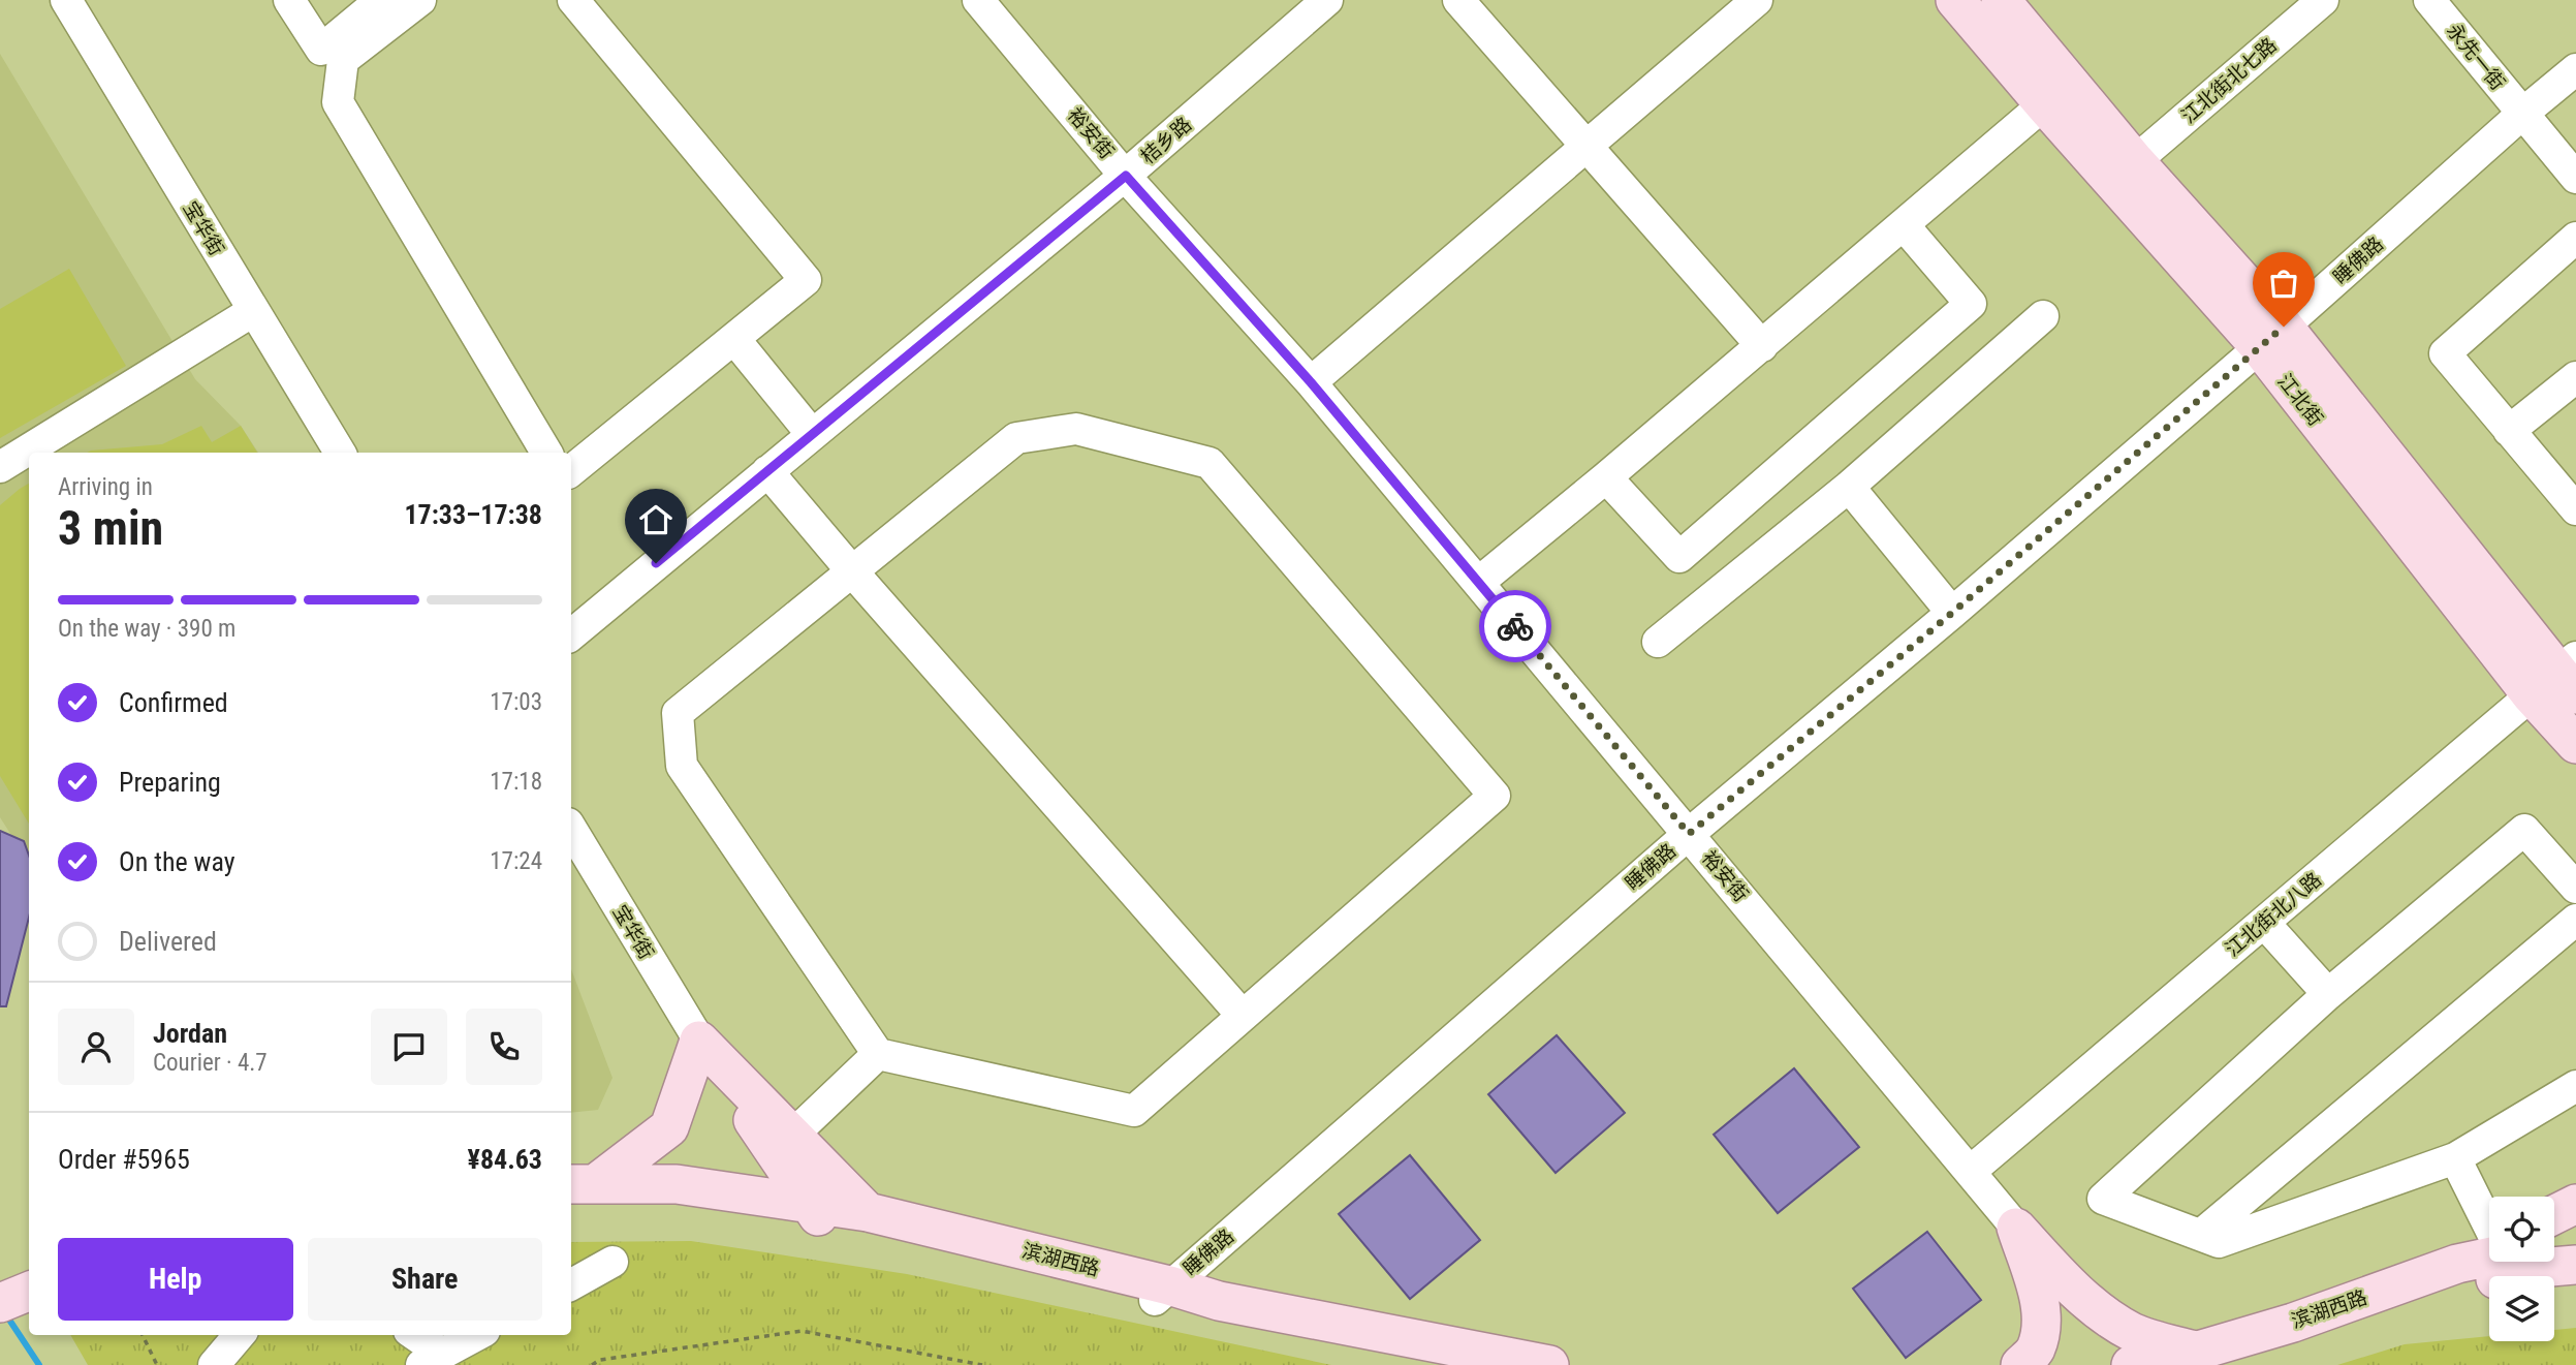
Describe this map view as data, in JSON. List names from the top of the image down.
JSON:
{
  "streets": {
    "main road": ["江北街", "滨湖西路"],
    "street": [
      "永先一街",
      "江北街北七路",
      "裕安街",
      "桔乡路",
      "宝华街",
      "睡佛路",
      "江北街北八路"
    ]
  },
  "crossings": [
    ["永先一街", "睡佛路"],
    ["江北街北七路", "江北街"],
    ["裕安街", "桔乡路"],
    ["裕安街", "睡佛路"],
    ["裕安街", "江北街北八路"],
    ["睡佛路", "江北街"],
    ["睡佛路", "滨湖西路"],
    ["江北街", "江北街北八路"]
  ],
  "page": {
    "heading": ["3 min", "Arriving in", "17:33–17:38"],
    "panel": [
      "Jordan",
      "Courier · 4.7",
      "Order #5965",
      "¥84.63"
    ],
    "bar": "On the way · 390 m",
    "list": [
      ["Confirmed", "17:03"],
      ["Preparing", "17:18"],
      ["On the way", "17:24"],
      "Delivered"
    ],
    "buttons": ["Help", "Share"]
  }
}
